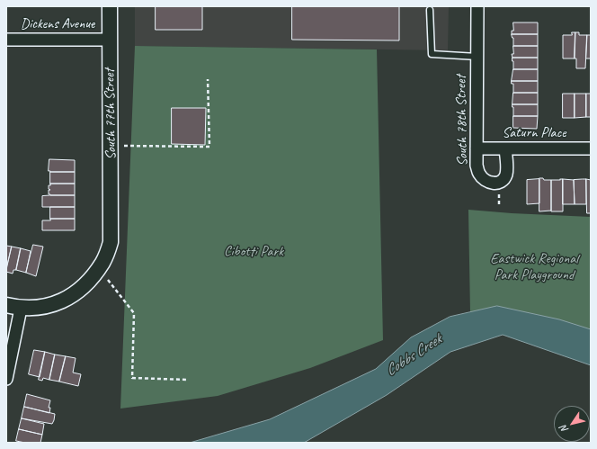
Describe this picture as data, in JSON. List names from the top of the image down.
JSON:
{
  "streets": {
    "street": [
      "Dickens Avenue",
      "South 77th Street",
      "South 78th Street",
      "Saturn Place"
    ]
  },
  "crossings": [
    ["Dickens Avenue", "South 77th Street"],
    ["South 78th Street", "Saturn Place"]
  ],
  "water": ["Cobbs Creek"],
  "parks": ["Cibotti Park", "Eastwick Regional Park Playground"],
  "north": "bottom left"
}
